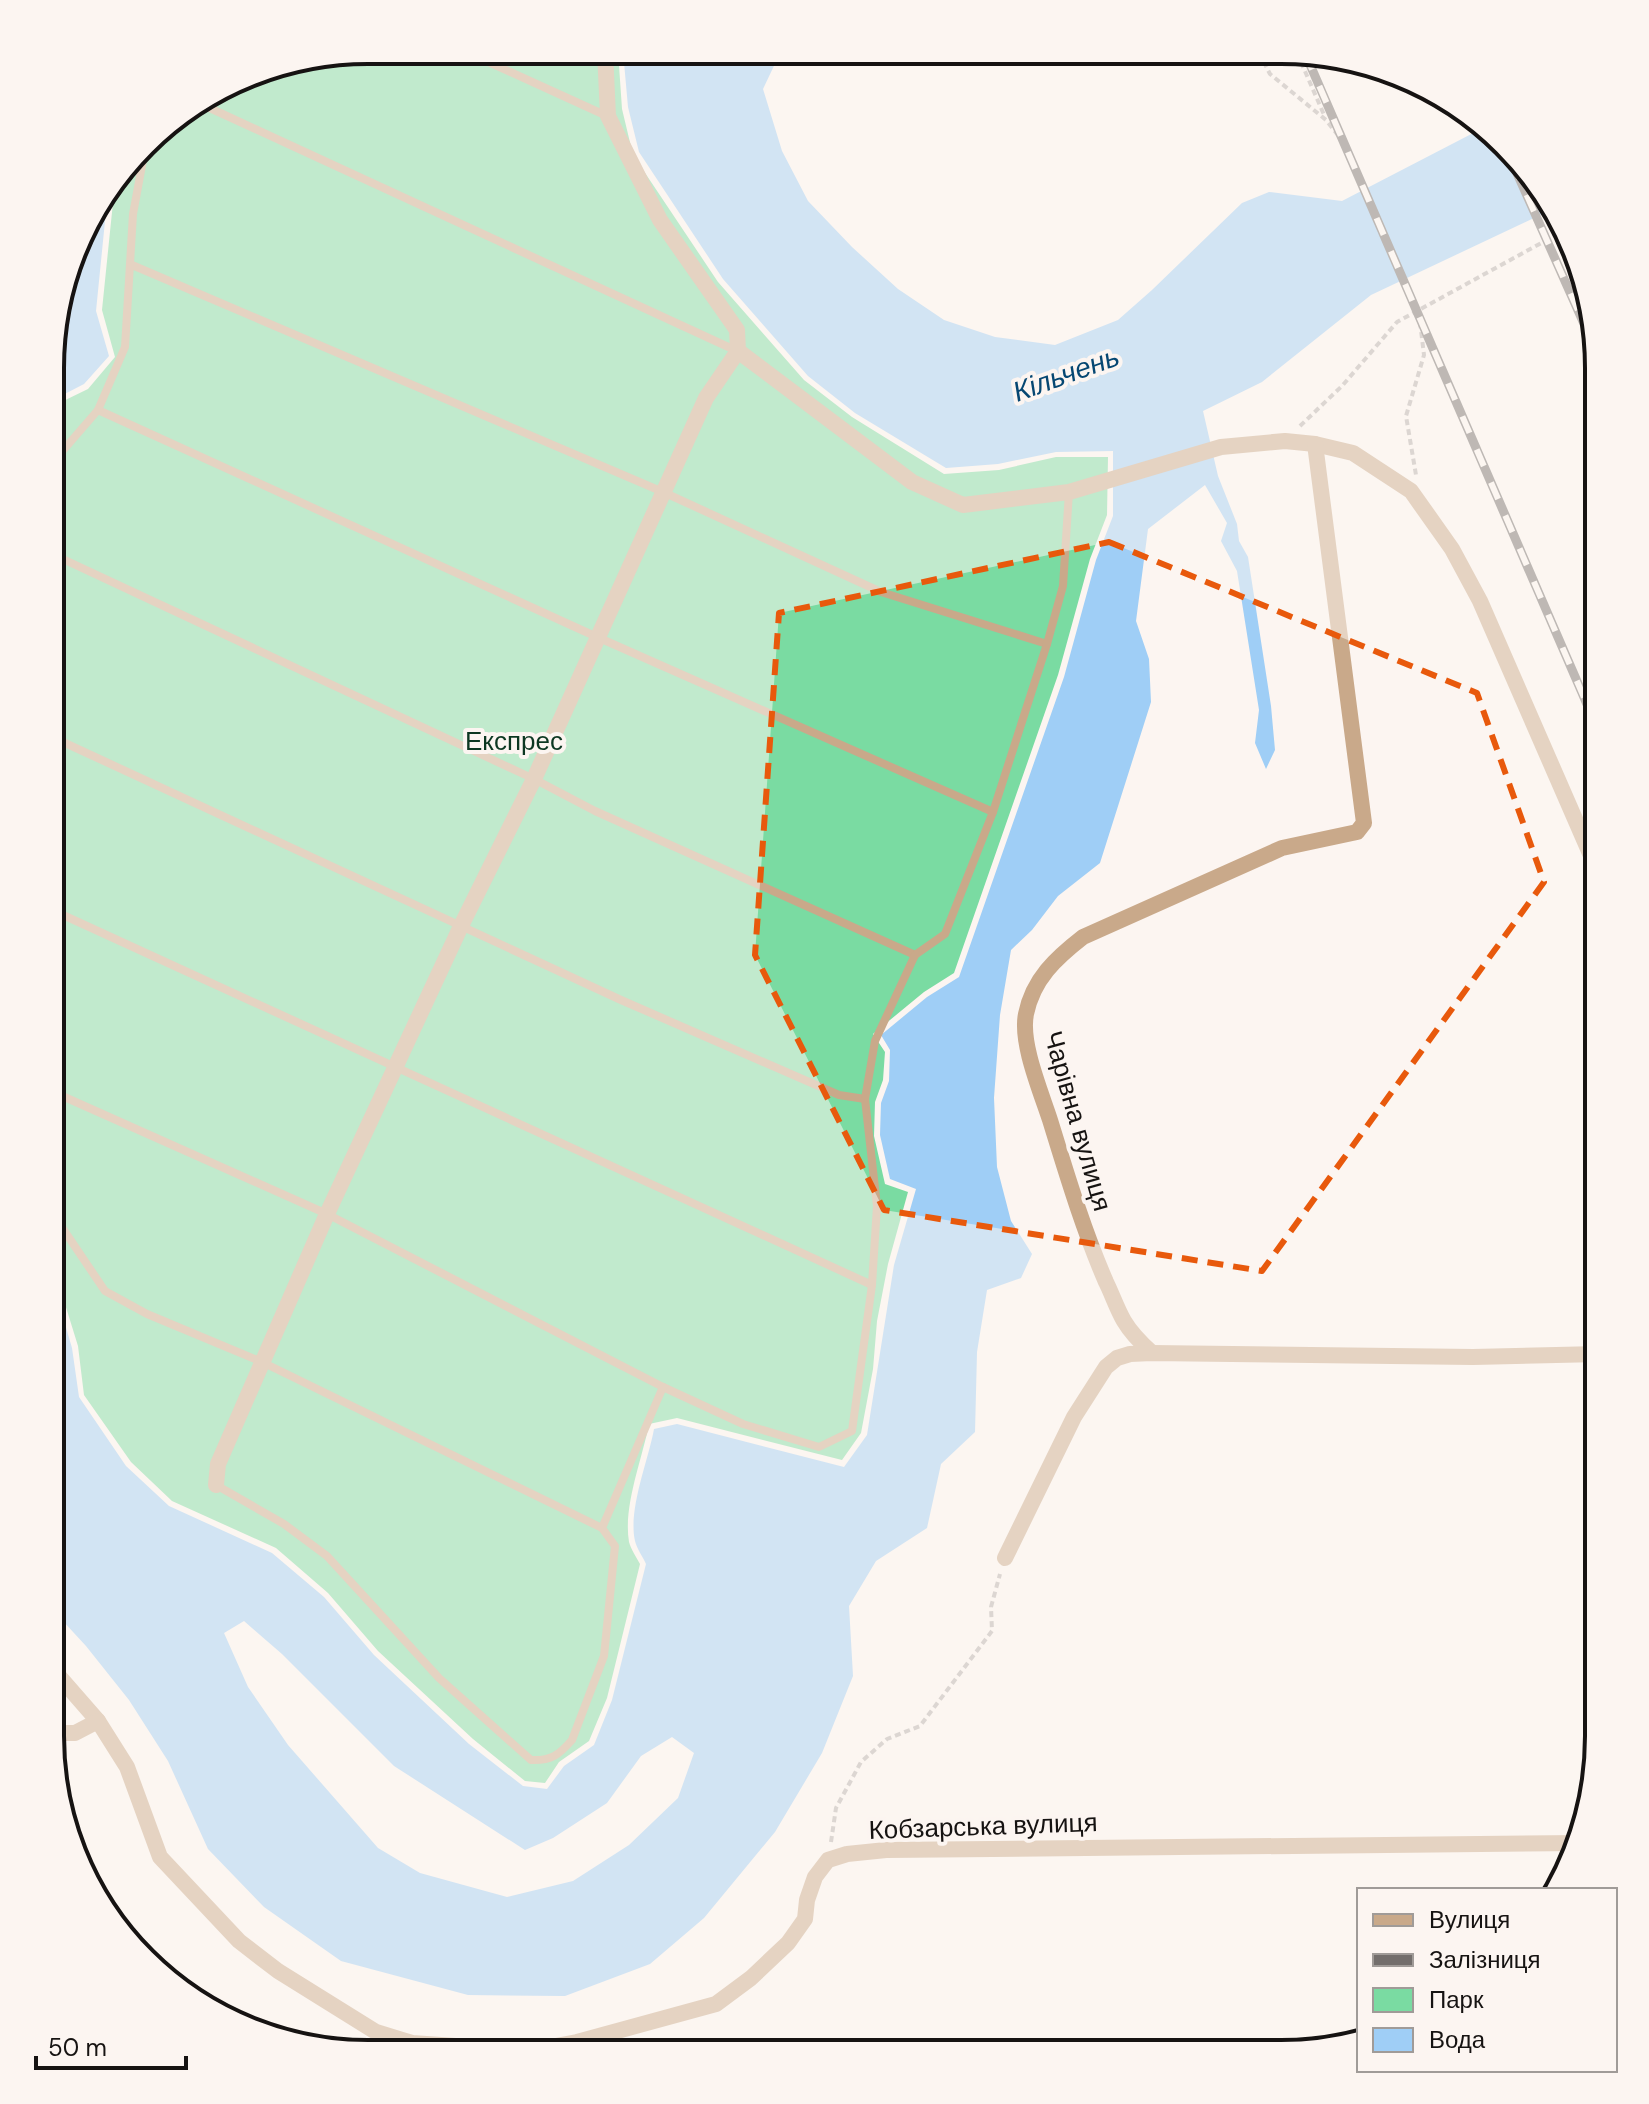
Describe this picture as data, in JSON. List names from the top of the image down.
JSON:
{
  "streets": {
    "street": ["Чарівна вулиця", "Кобзарська вулиця"]
  },
  "water": ["Кільчень"],
  "parks": ["Експрес"],
  "legend": [
    "Вулиця",
    "Залізниця",
    "Парк",
    "Вода"
  ],
  "scale_bar": "50 m"
}
